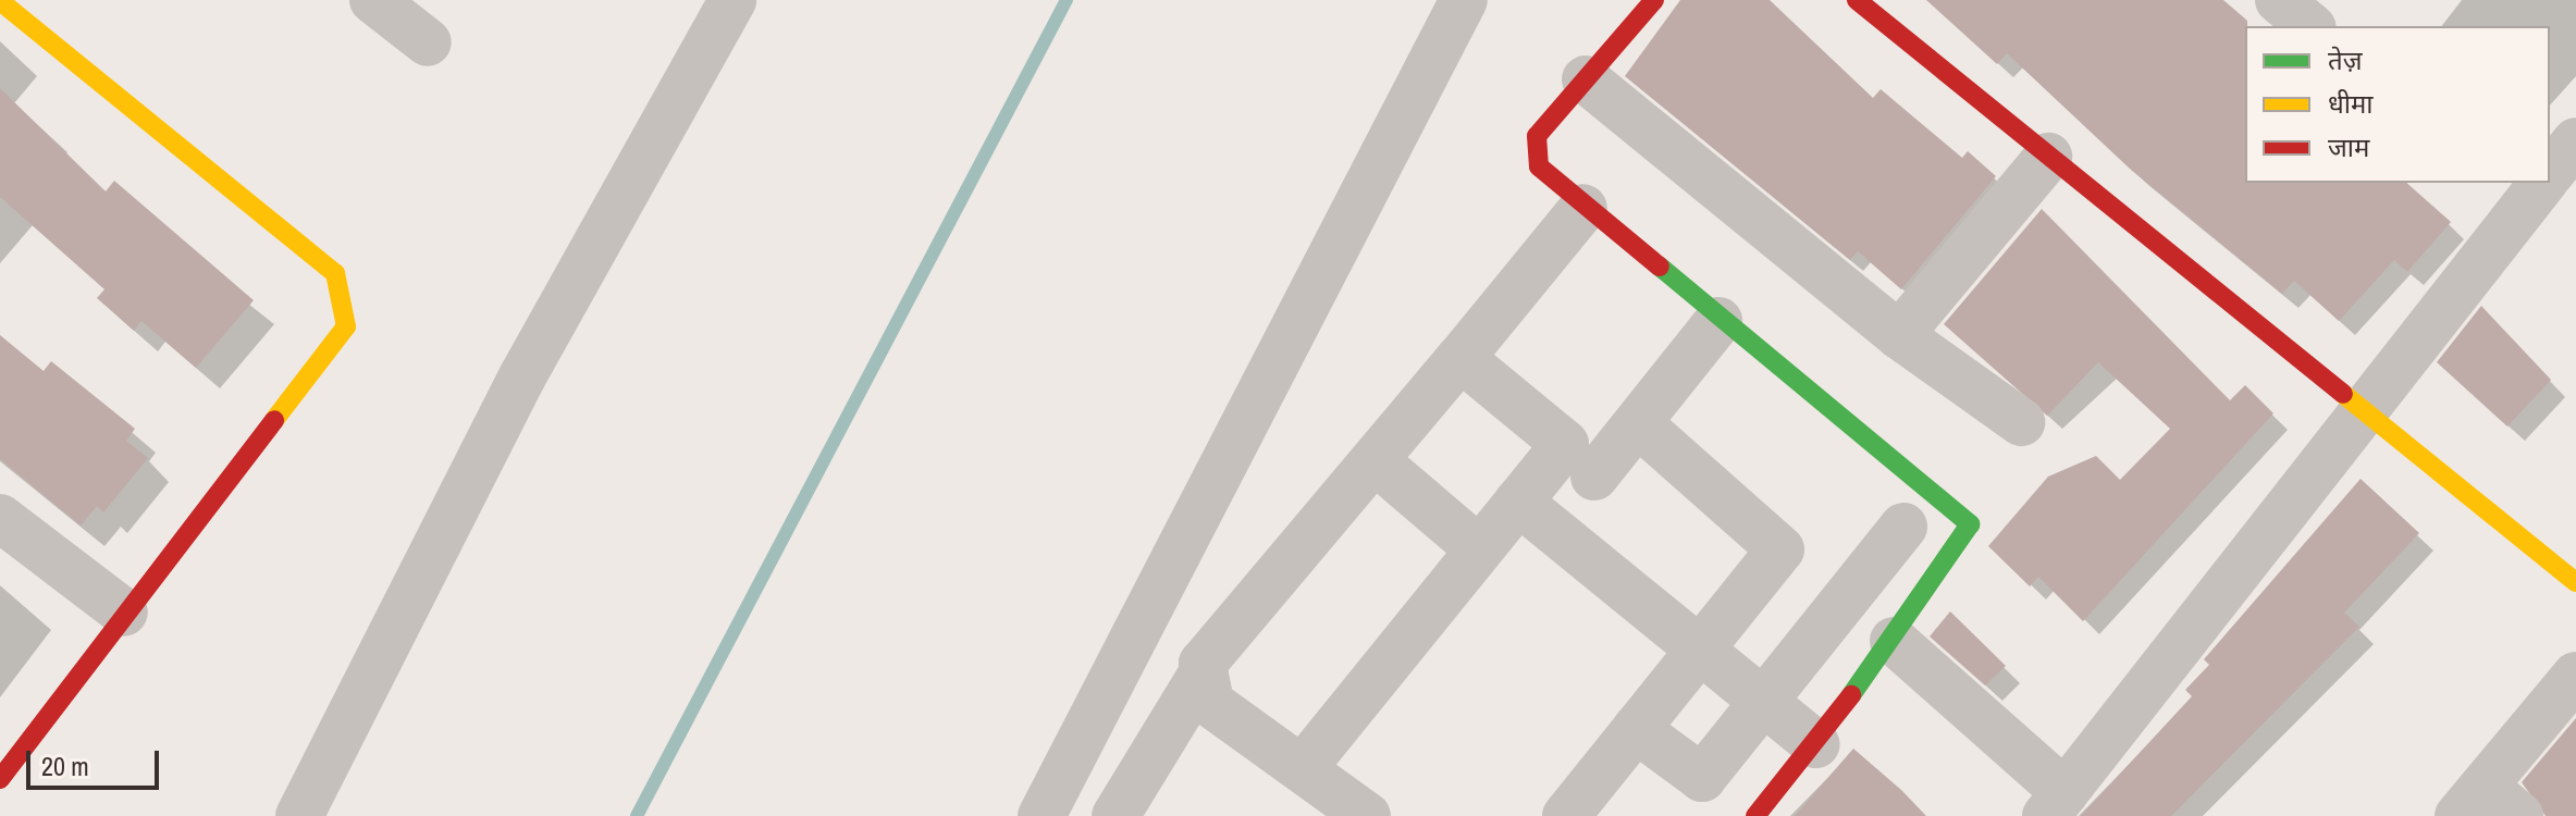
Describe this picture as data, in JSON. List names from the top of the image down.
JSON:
{
  "legend": ["तेज़", "धीमा", "जाम"],
  "scale_bar": "20 m"
}
